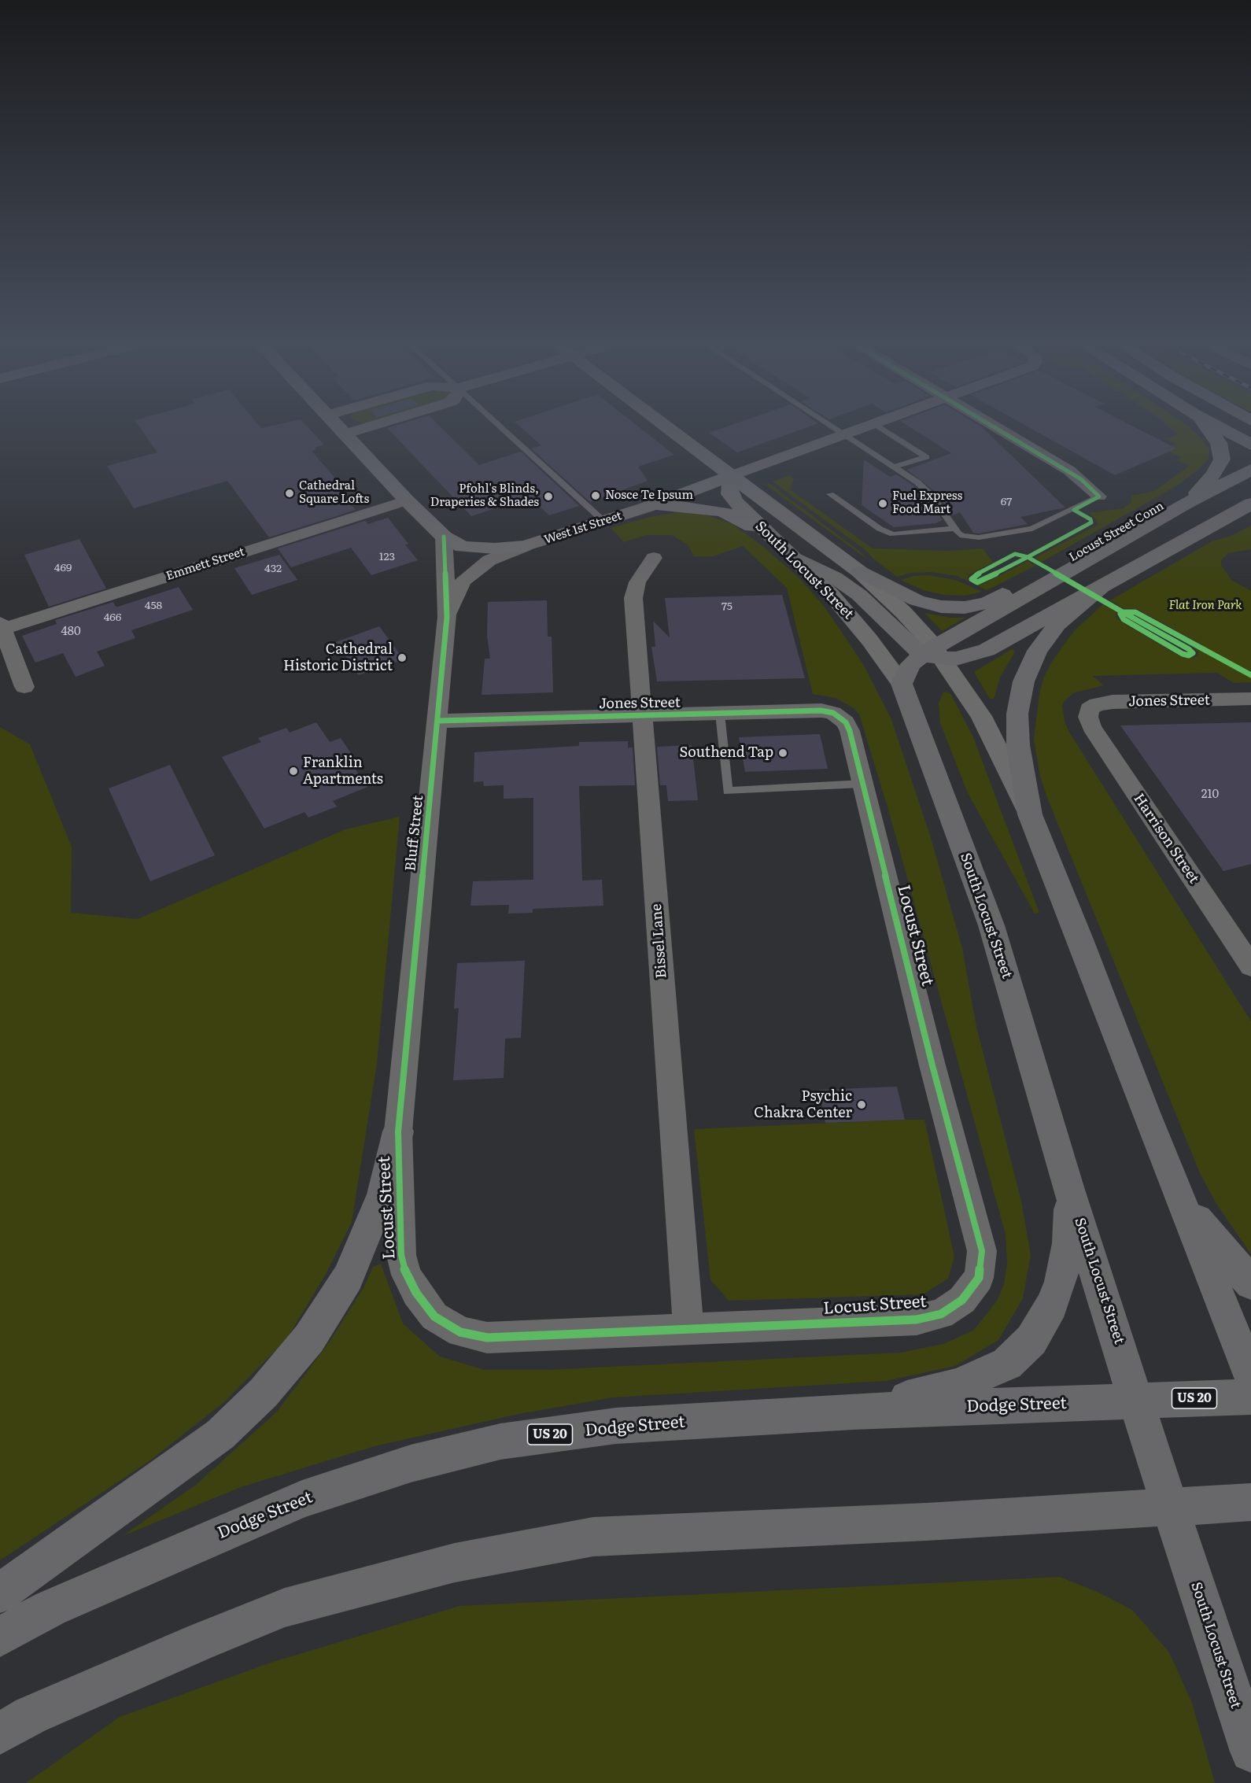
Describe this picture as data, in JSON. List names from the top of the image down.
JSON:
{
  "streets": {
    "highway": [
      "Locust Street Conn",
      "South Locust Street",
      "US 20",
      "Dodge Street"
    ],
    "main road": ["West 1st Street"],
    "street": [
      "Emmett Street",
      "Jones Street",
      "Bluff Street",
      "Harrison Street",
      "Locust Street",
      "Bissel Lane"
    ]
  },
  "crossings": [
    ["West 1st Street", "South Locust Street"],
    ["West 1st Street", "Bluff Street"],
    ["Locust Street Conn", "South Locust Street"],
    ["South Locust Street", "Dodge Street"],
    ["Jones Street", "Bluff Street"],
    ["Jones Street", "Harrison Street"],
    ["Jones Street", "Locust Street"],
    ["Jones Street", "Bissel Lane"],
    ["Bluff Street", "Locust Street"],
    ["Locust Street", "Bissel Lane"]
  ],
  "parks": ["Flat Iron Park"],
  "places": [
    "Cathedral Square Lofts",
    "Nosce Te Ipsum",
    "Pfohl's Blinds, Draperies & Shades",
    "Fuel Express Food Mart",
    "Cathedral Historic District",
    "Southend Tap",
    "Franklin Apartments",
    "Psychic Chakra Center"
  ],
  "house_numbers": [
    "67",
    "123",
    "469",
    "432",
    "458",
    "75",
    "466",
    "480",
    "210"
  ]
}
